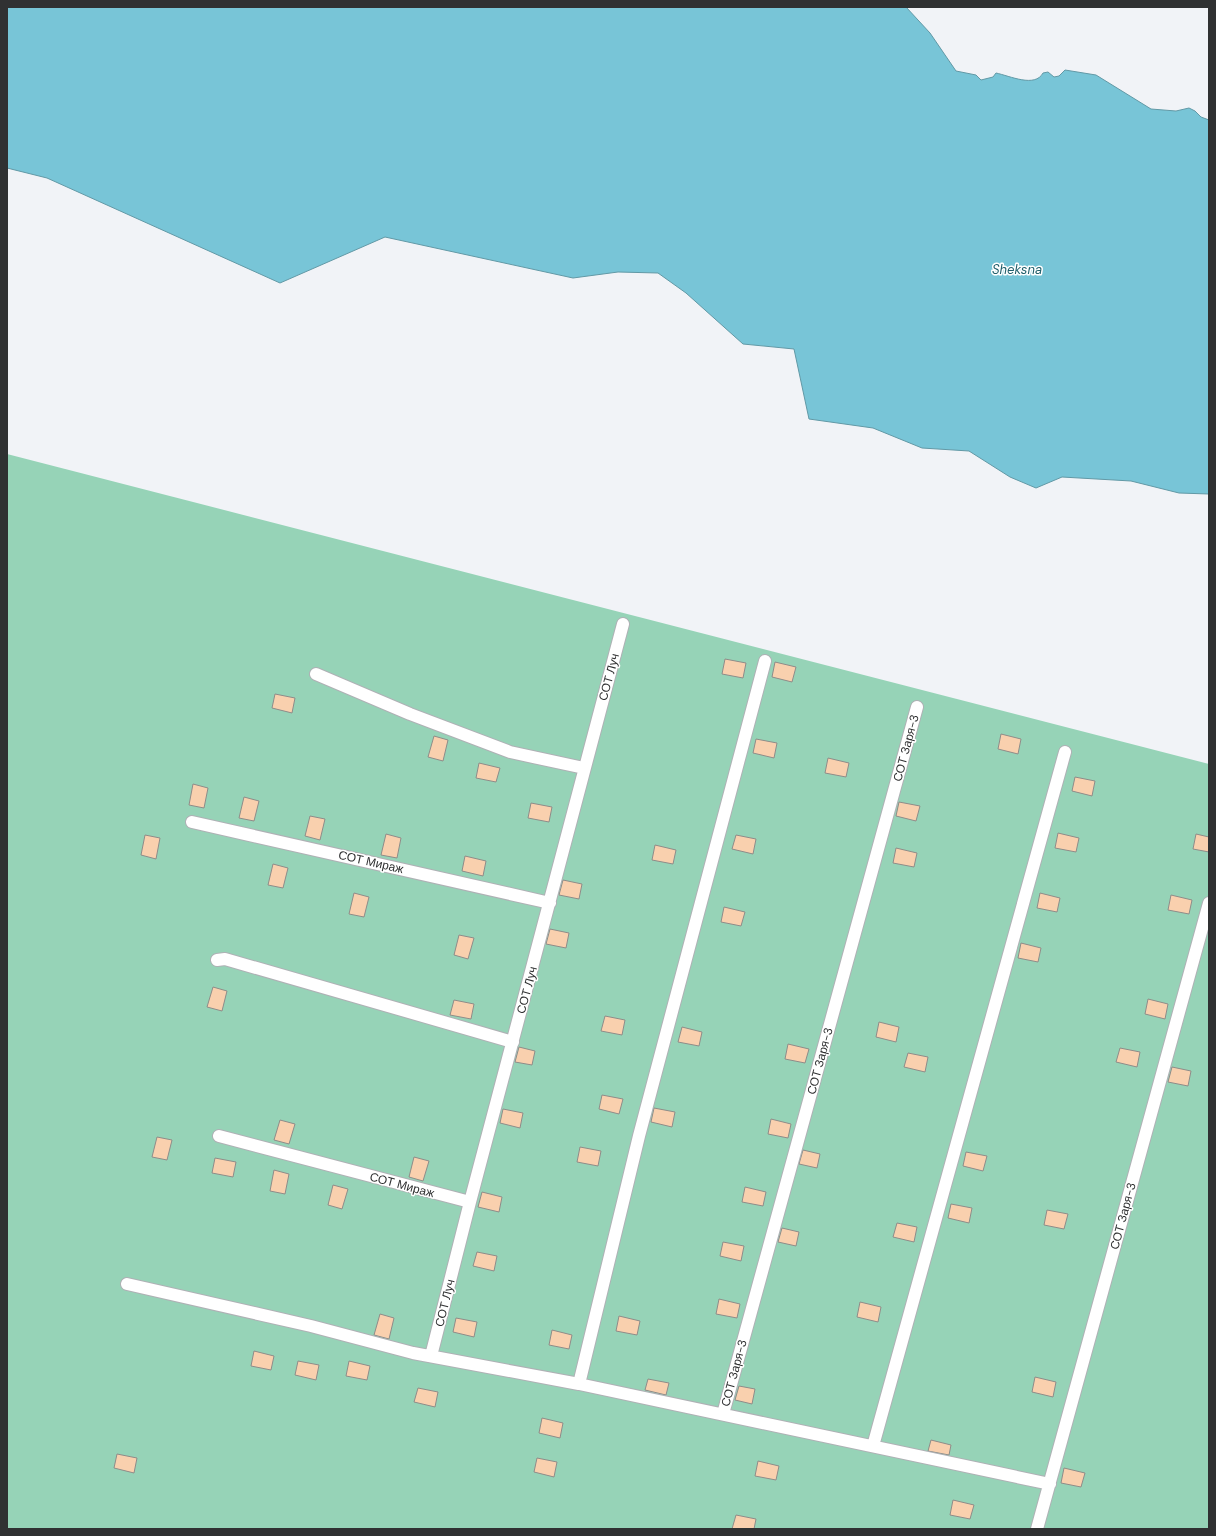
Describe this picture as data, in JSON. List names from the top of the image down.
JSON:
{
  "streets": {
    "street": ["СОТ Луч", "СОТ Заря-3", "СОТ Мираж"]
  },
  "crossings": [
    ["СОТ Луч", "СОТ Мираж"]
  ],
  "water": ["Sheksna"]
}
